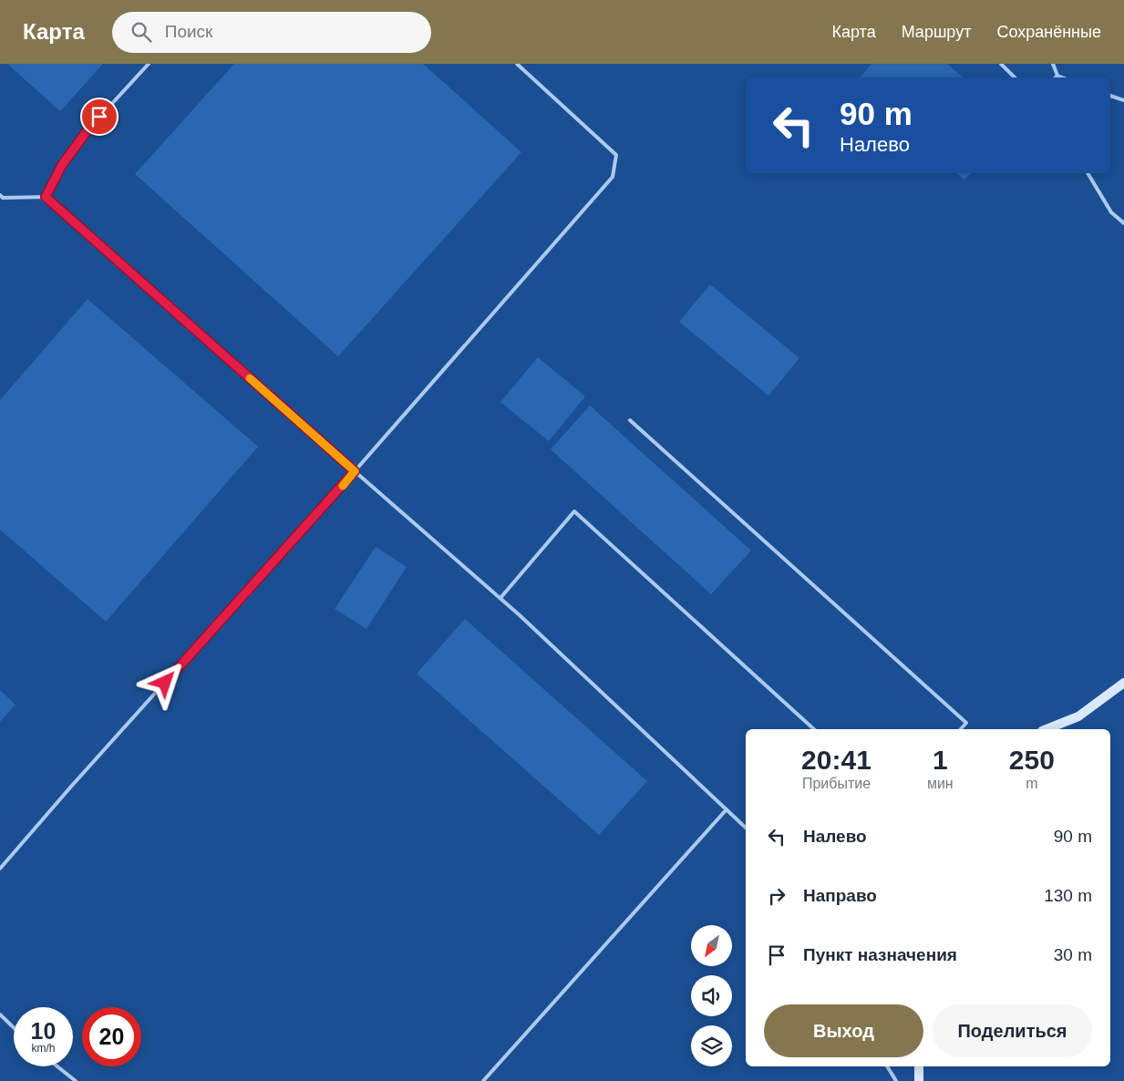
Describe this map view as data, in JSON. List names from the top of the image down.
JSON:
{
  "north": "bottom left",
  "page": {
    "header": "Карта",
    "search": "Поиск",
    "nav": ["Карта", "Маршрут", "Сохранённые"],
    "turn": ["90 m", "Налево"],
    "eta": [
      "20:41",
      "Прибытие",
      "1",
      "мин",
      "250",
      "m"
    ],
    "list": [
      {
        "name": "Налево",
        "value": "90 m"
      },
      {
        "name": "Направо",
        "value": "130 m"
      },
      {
        "name": "Пункт назначения",
        "value": "30 m"
      }
    ],
    "buttons": ["Выход", "Поделиться"],
    "speed": "10 km/h",
    "limit": "20"
  }
}
